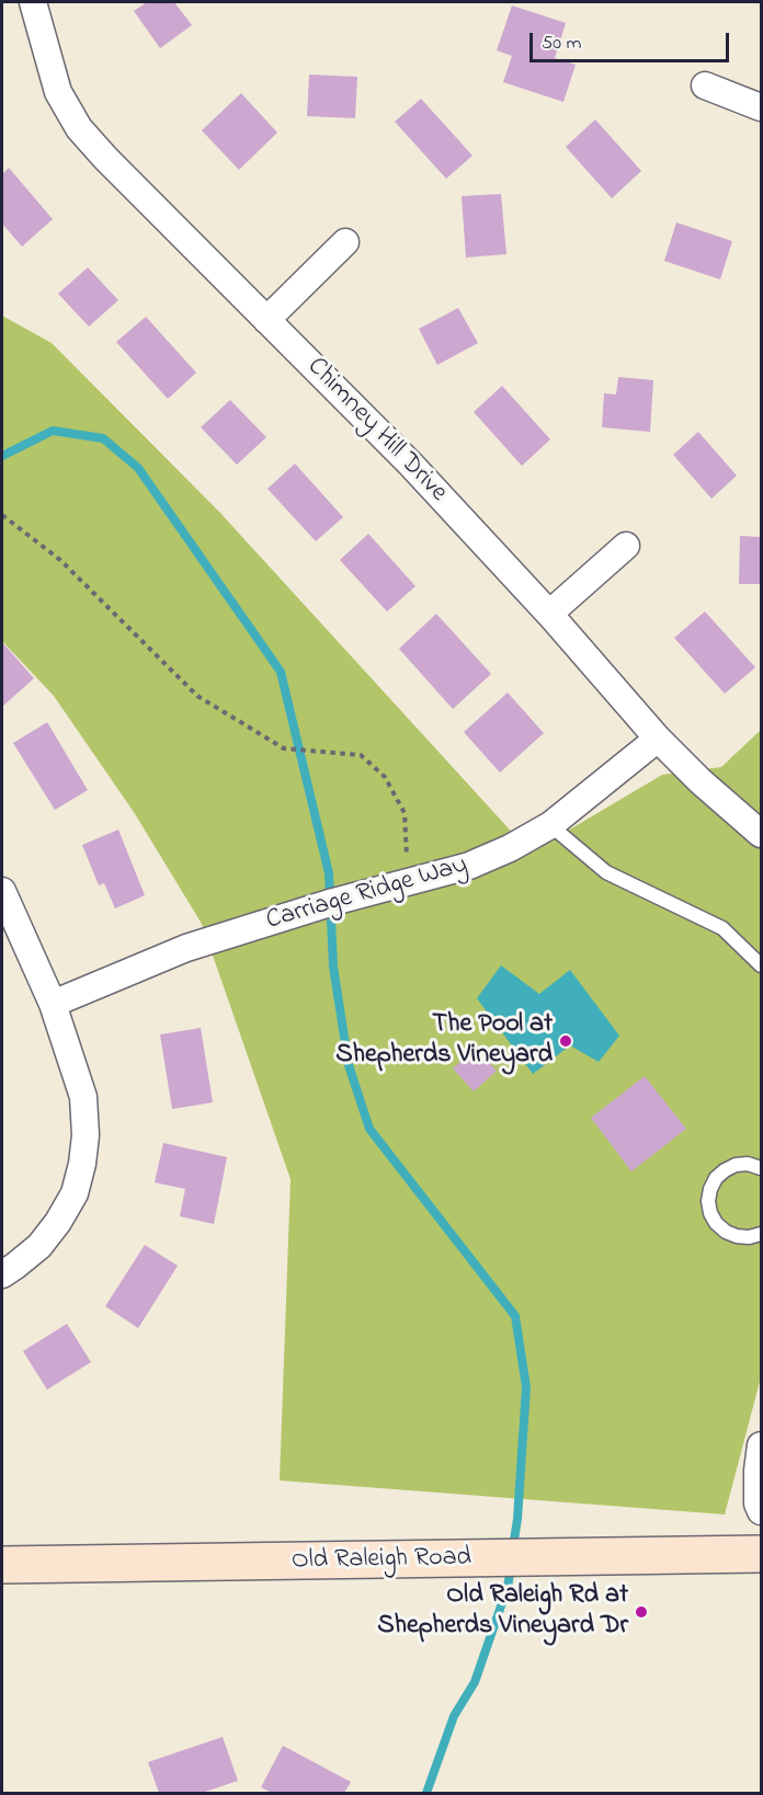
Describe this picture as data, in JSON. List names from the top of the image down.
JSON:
{
  "streets": {
    "main road": ["Old Raleigh Road"],
    "street": ["Chimney Hill Drive", "Carriage Ridge Way"]
  },
  "crossings": [
    ["Chimney Hill Drive", "Carriage Ridge Way"]
  ],
  "places": ["The Pool at Shepherds Vineyard", "Old Raleigh Rd at Shepherds Vineyard Dr"],
  "scale_bar": "50 m"
}
